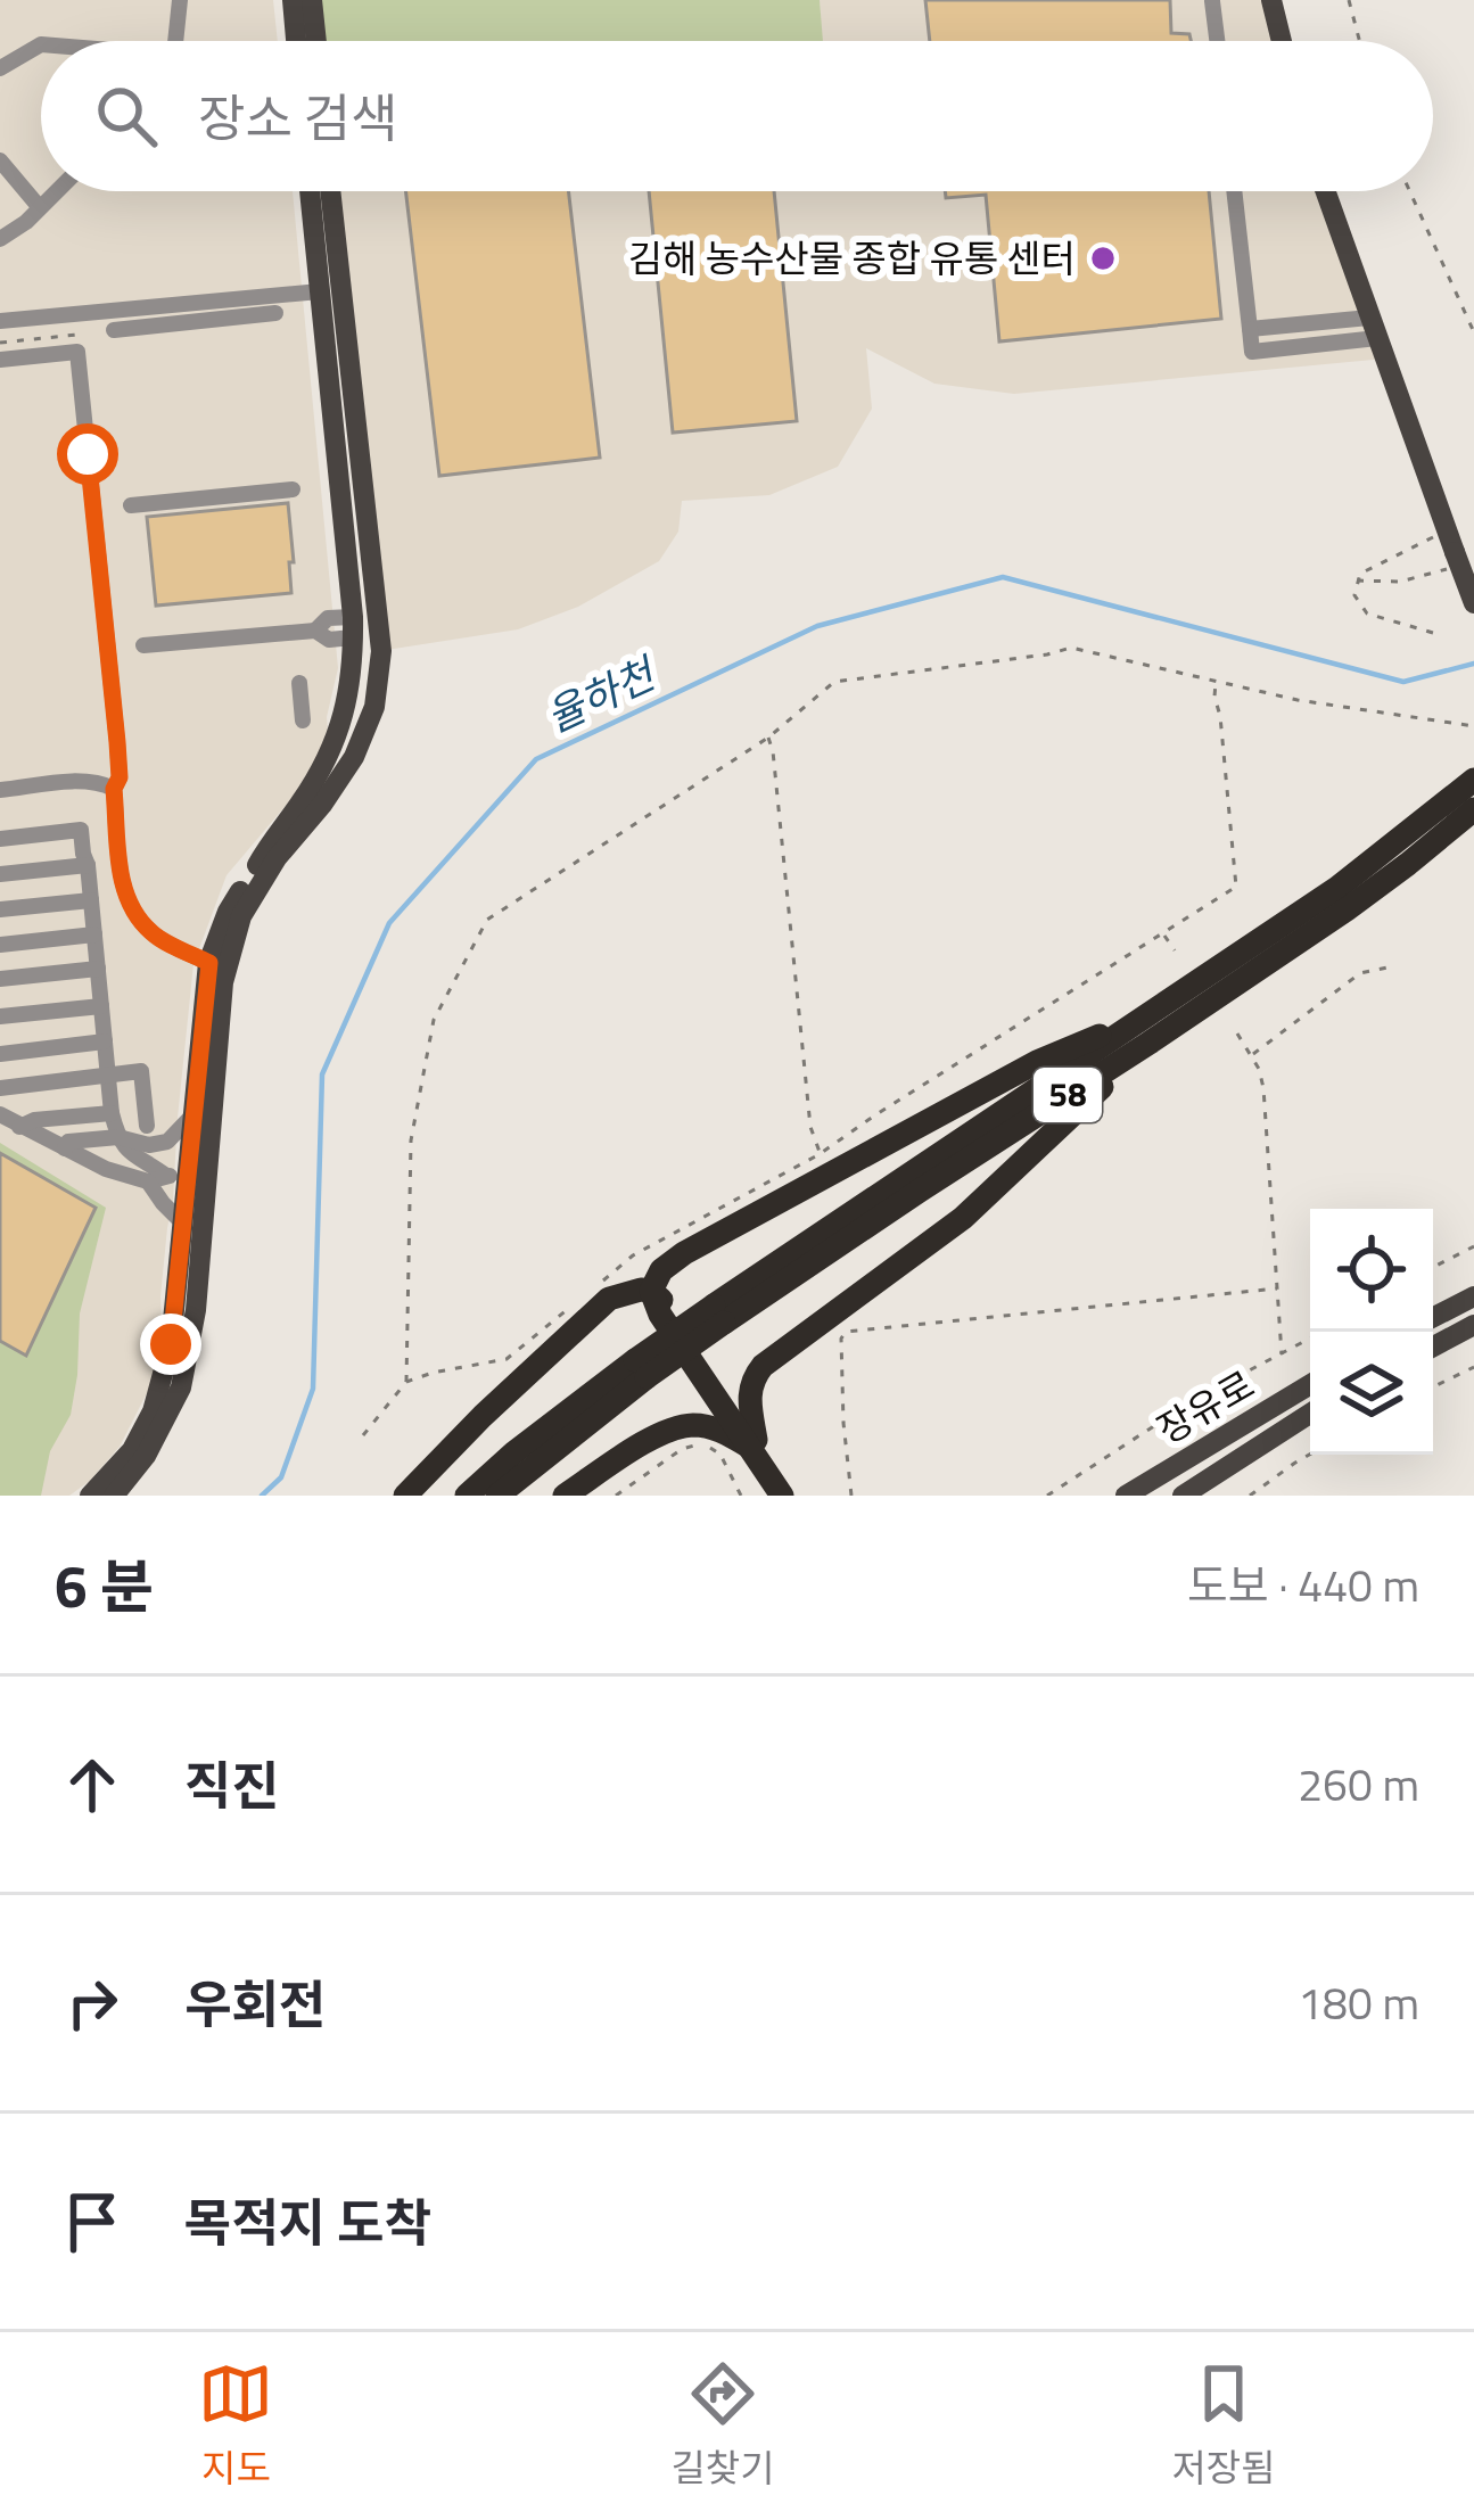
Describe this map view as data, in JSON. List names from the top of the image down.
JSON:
{
  "streets": {
    "highway": ["58"],
    "main road": ["장유로"]
  },
  "water": ["율하천"],
  "places": ["김해 농수산물 종합 유통 센터"],
  "page": {
    "search": "장소 검색",
    "heading": ["6 분", "도보 · 440 m"],
    "list": [
      ["직진", "260 m"],
      ["우회전", "180 m"],
      "목적지 도착"
    ],
    "nav": ["지도", "길찾기", "저장됨"]
  }
}
